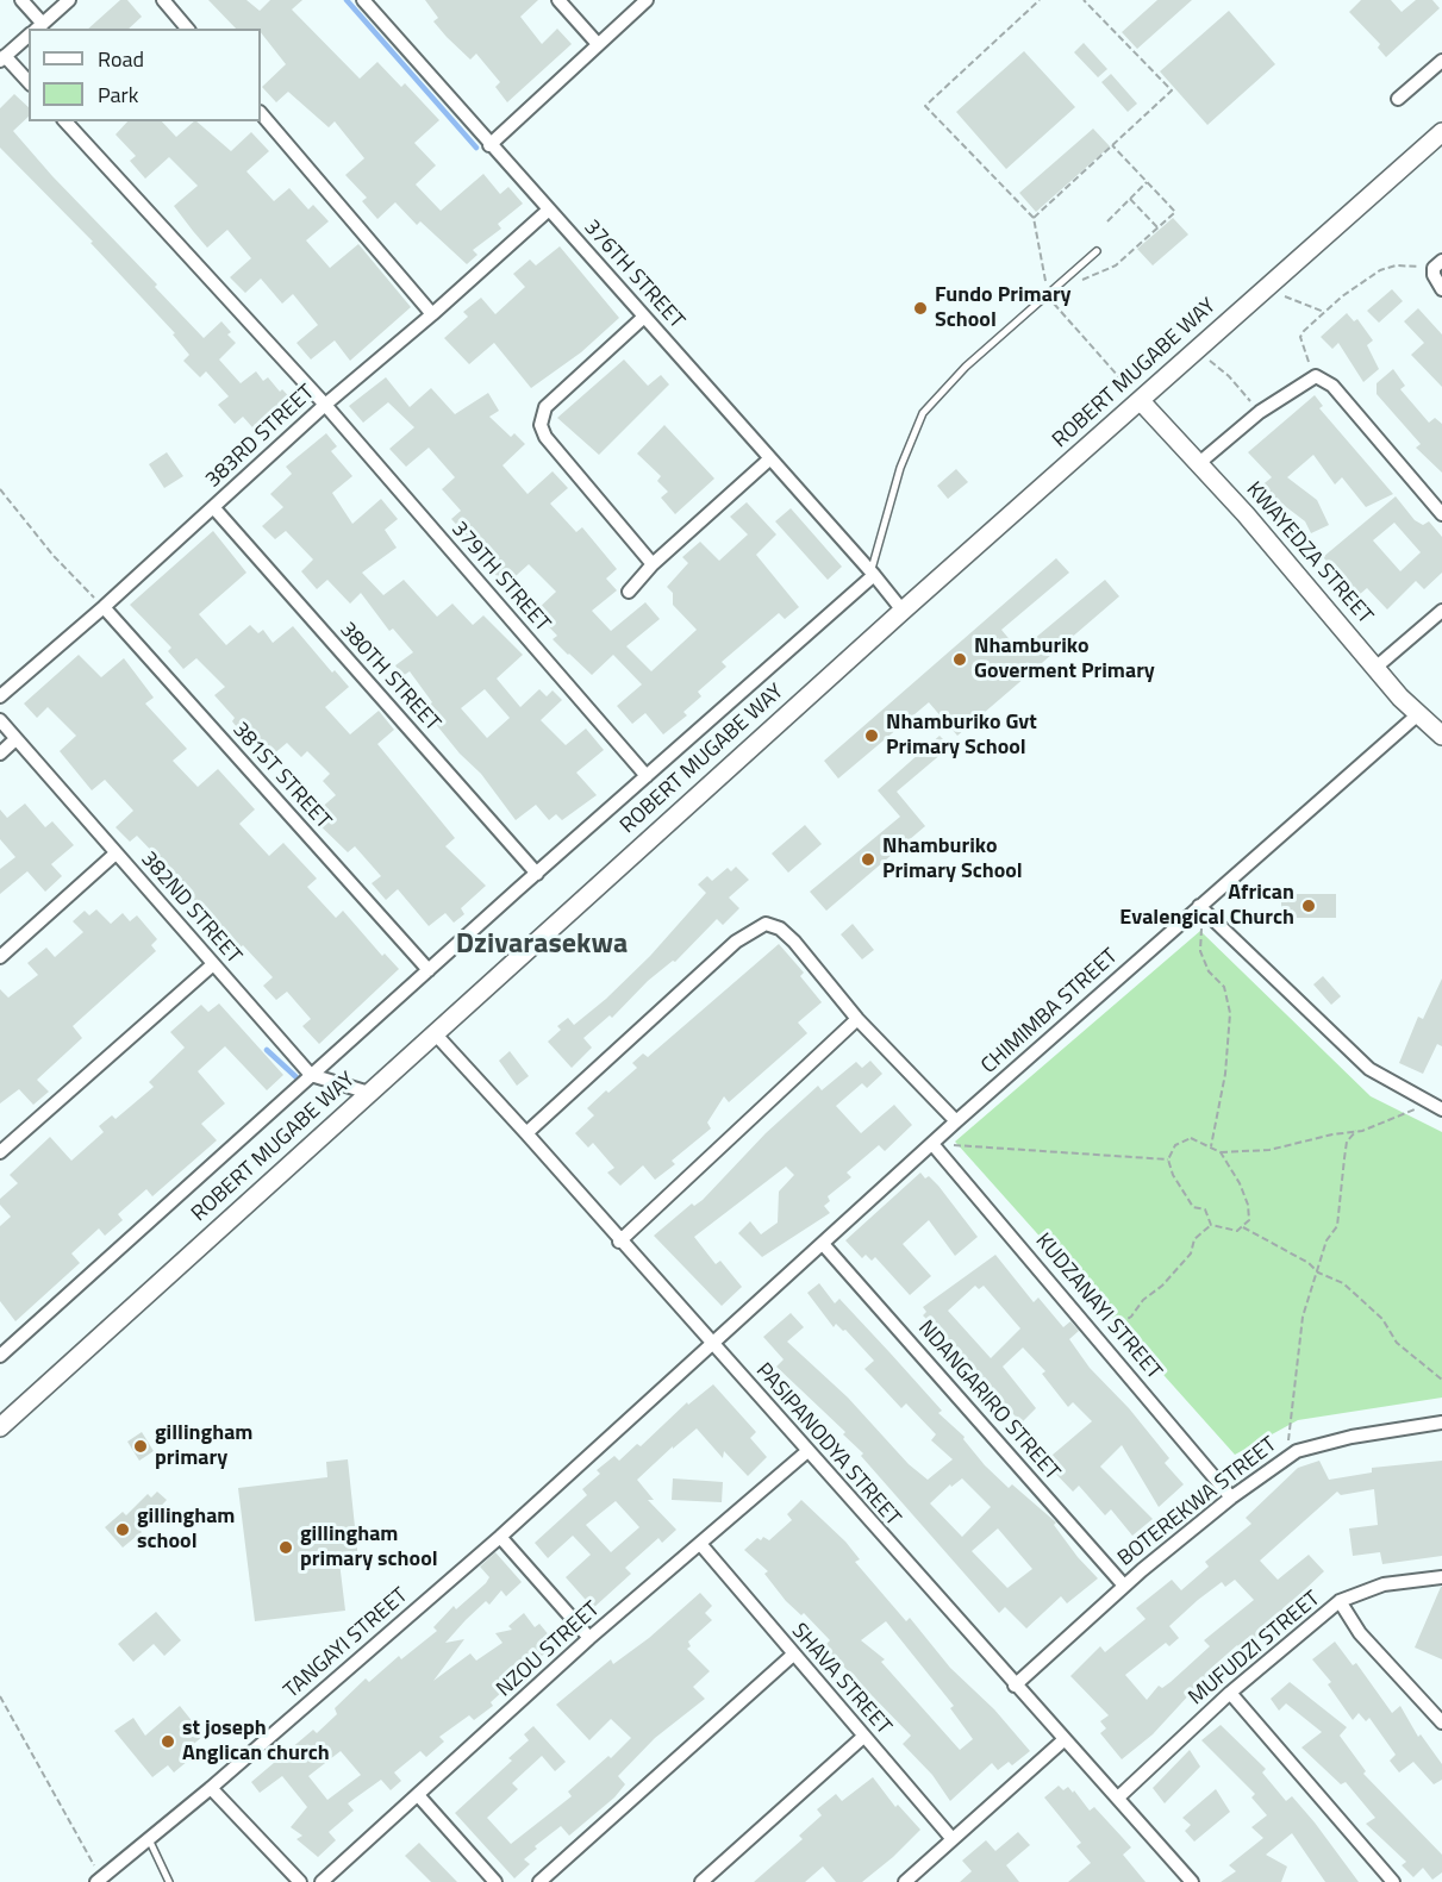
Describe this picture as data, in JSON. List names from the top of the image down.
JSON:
{
  "streets": {
    "street": [
      "376TH STREET",
      "ROBERT MUGABE WAY",
      "383RD STREET",
      "KWAYEDZA STREET",
      "379TH STREET",
      "380TH STREET",
      "381ST STREET",
      "382ND STREET",
      "CHIMIMBA STREET",
      "KUDZANAYI STREET",
      "NDANGARIRO STREET",
      "PASIPANODYA STREET",
      "BOTEREKWA STREET",
      "TANGAYI STREET",
      "MUFUDZI STREET",
      "NZOU STREET",
      "SHAVA STREET"
    ]
  },
  "crossings": [
    ["376TH STREET", "ROBERT MUGABE WAY"],
    ["376TH STREET", "383RD STREET"],
    ["ROBERT MUGABE WAY", "KWAYEDZA STREET"],
    ["ROBERT MUGABE WAY", "PASIPANODYA STREET"],
    ["383RD STREET", "379TH STREET"],
    ["383RD STREET", "380TH STREET"],
    ["383RD STREET", "381ST STREET"],
    ["KWAYEDZA STREET", "CHIMIMBA STREET"],
    ["CHIMIMBA STREET", "KUDZANAYI STREET"],
    ["CHIMIMBA STREET", "NDANGARIRO STREET"],
    ["CHIMIMBA STREET", "PASIPANODYA STREET"],
    ["CHIMIMBA STREET", "TANGAYI STREET"],
    ["KUDZANAYI STREET", "BOTEREKWA STREET"],
    ["NDANGARIRO STREET", "BOTEREKWA STREET"],
    ["PASIPANODYA STREET", "BOTEREKWA STREET"],
    ["PASIPANODYA STREET", "TANGAYI STREET"],
    ["PASIPANODYA STREET", "MUFUDZI STREET"],
    ["PASIPANODYA STREET", "NZOU STREET"],
    ["NZOU STREET", "SHAVA STREET"]
  ],
  "districts": ["Dzivarasekwa"],
  "places": [
    "Fundo Primary School",
    "Nhamburiko Goverment Primary",
    "Nhamburiko Gvt Primary School",
    "Nhamburiko Primary School",
    "African Evalengical Church",
    "gillingham primary",
    "gillingham school",
    "gillingham primary school",
    "st joseph Anglican church"
  ],
  "legend": ["Road", "Park"]
}
